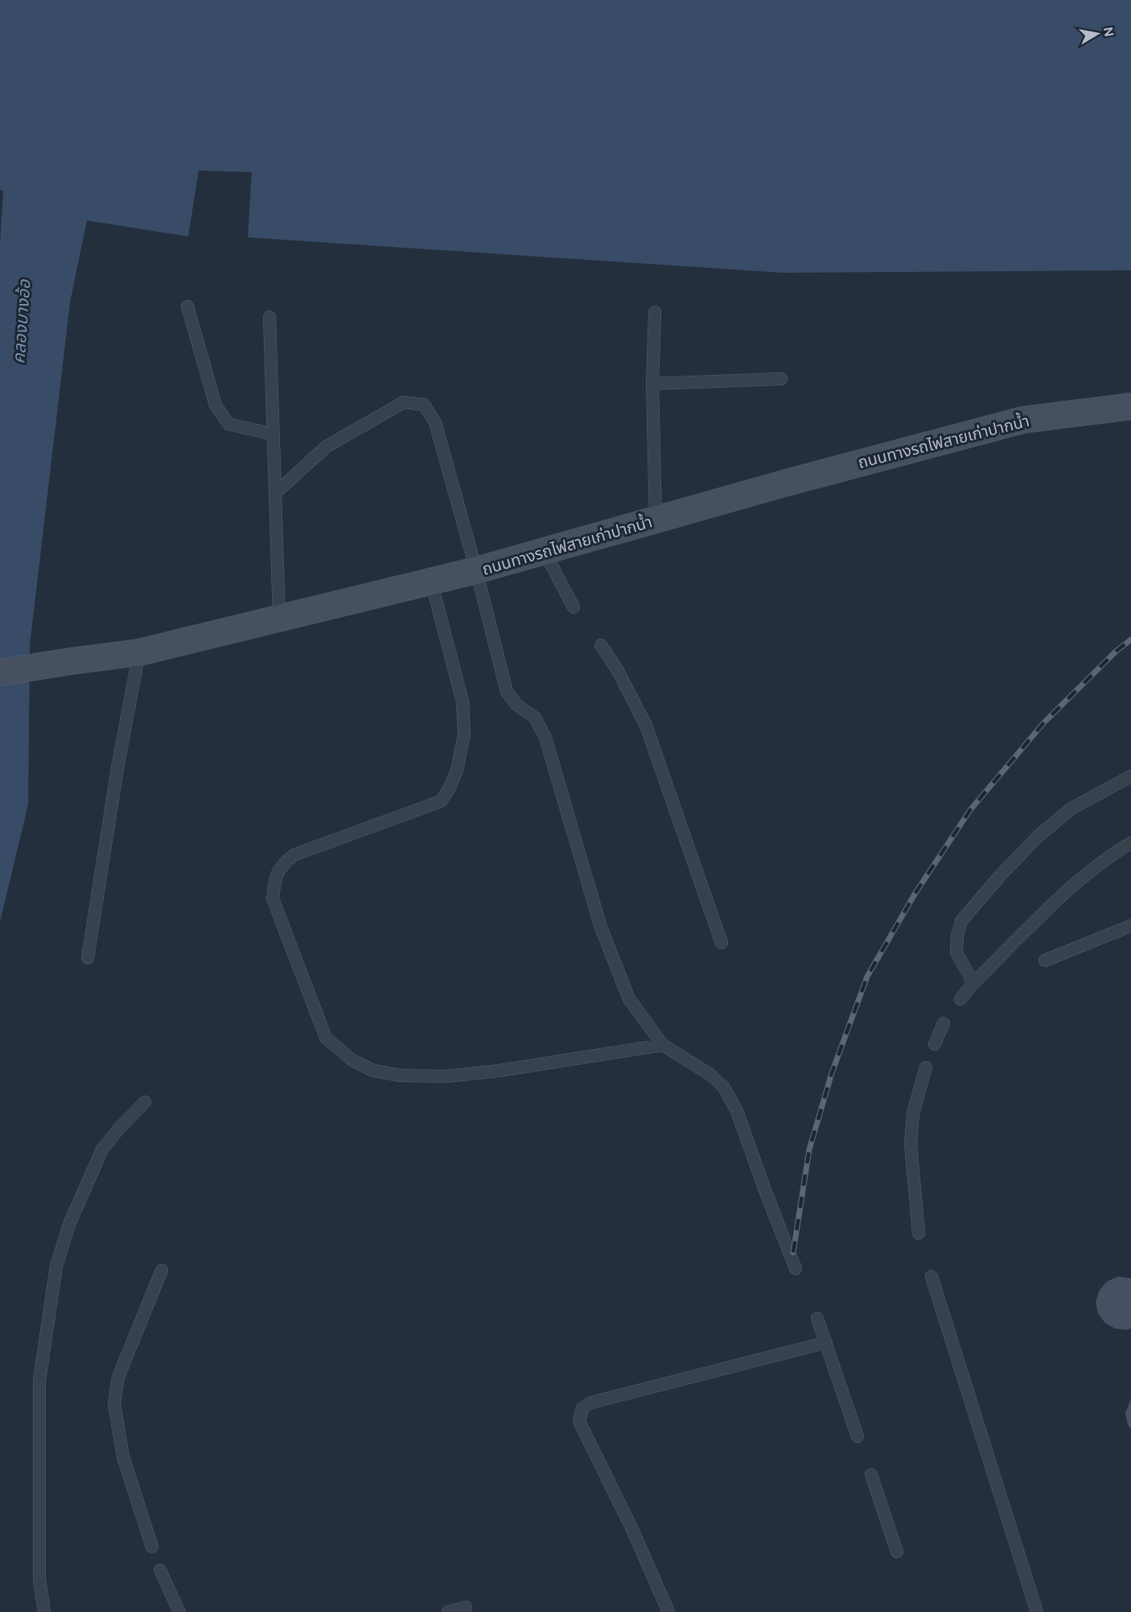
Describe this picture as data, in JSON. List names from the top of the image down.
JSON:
{
  "streets": {
    "main road": ["ถนนทางรถไฟสายเก่าปากน้ำ"]
  },
  "water": ["คลองบางอ้อ"],
  "north": "right"
}
